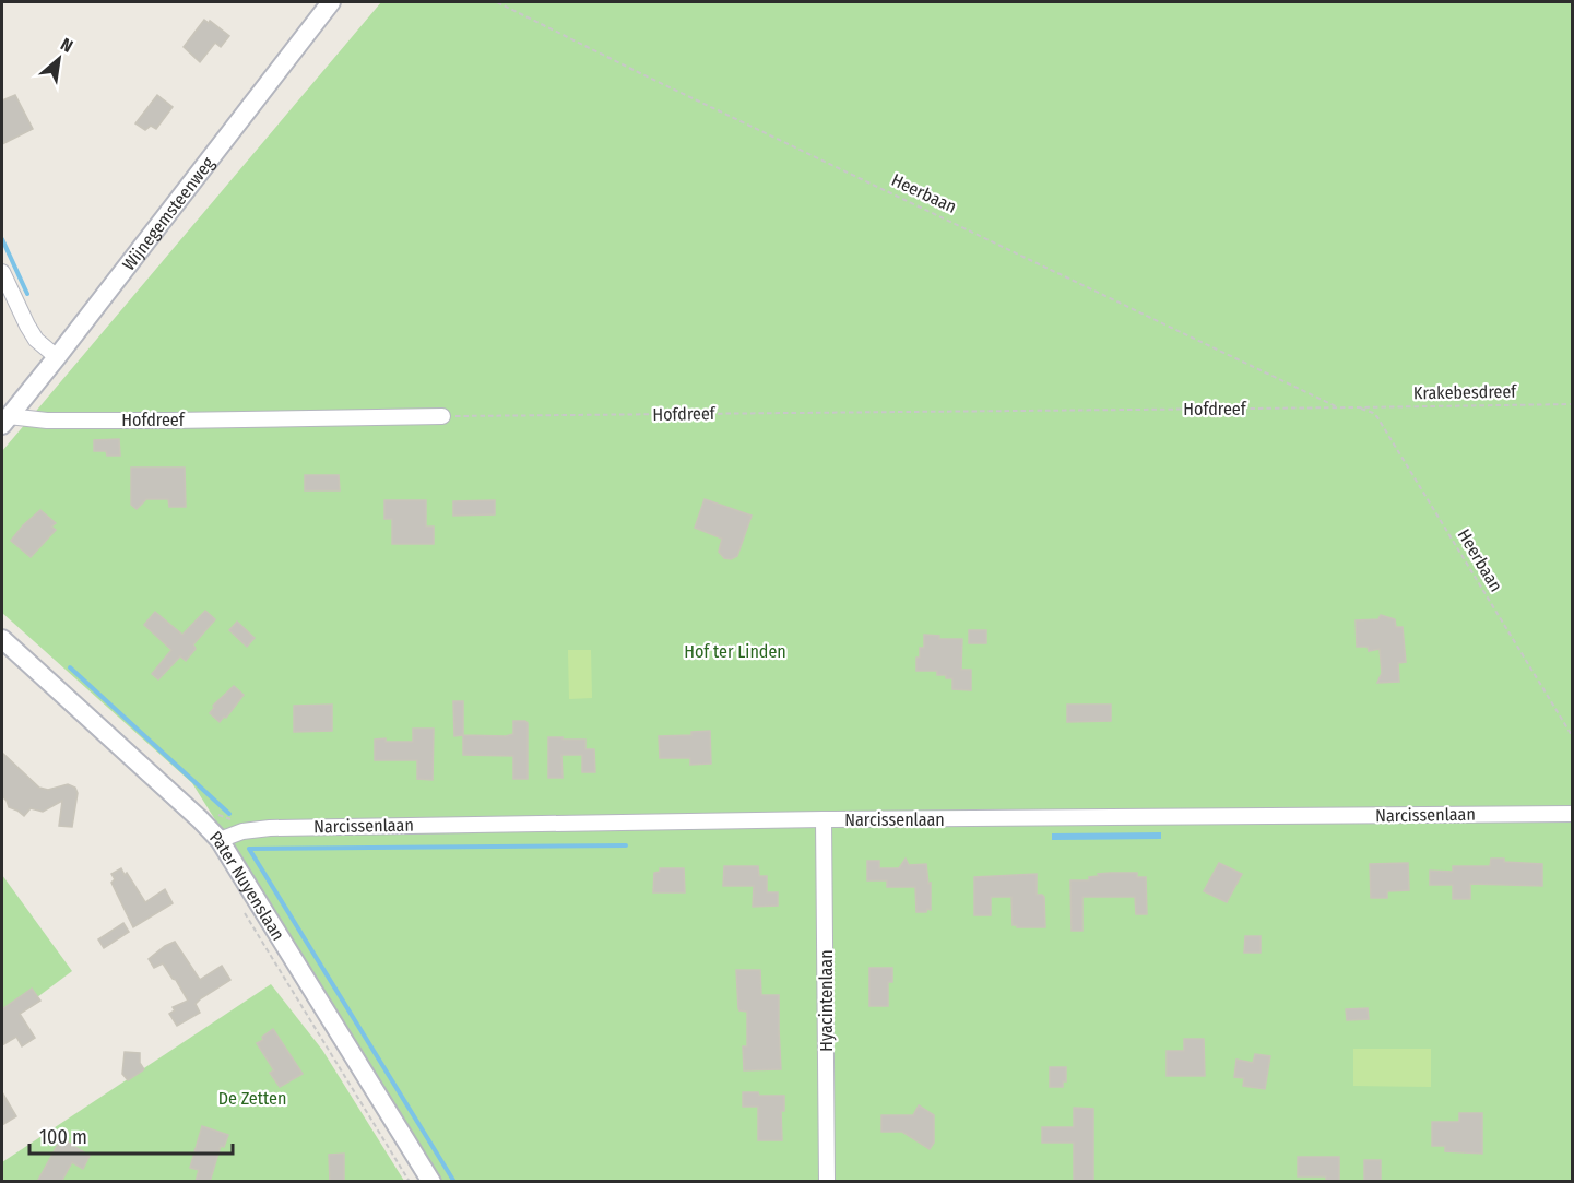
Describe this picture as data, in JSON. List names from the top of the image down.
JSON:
{
  "streets": {
    "street": [
      "Wijnegemsteenweg",
      "Hofdreef",
      "Narcissenlaan",
      "Pater Nuyenslaan",
      "Hyacintenlaan"
    ],
    "path": ["Heerbaan", "Krakebesdreef"]
  },
  "crossings": [
    ["Heerbaan", "Krakebesdreef"],
    ["Heerbaan", "Hofdreef"],
    ["Wijnegemsteenweg", "Hofdreef"],
    ["Krakebesdreef", "Hofdreef"],
    ["Narcissenlaan", "Pater Nuyenslaan"],
    ["Narcissenlaan", "Hyacintenlaan"]
  ],
  "parks": ["Hof ter Linden", "De Zetten"],
  "scale_bar": "100 m",
  "north": "top right"
}
